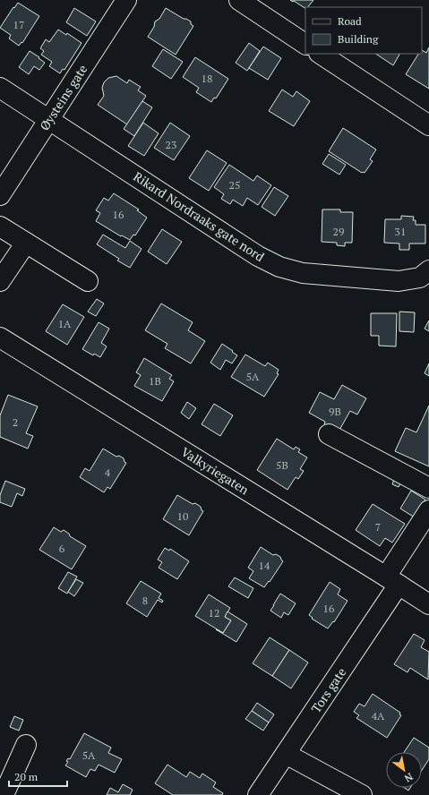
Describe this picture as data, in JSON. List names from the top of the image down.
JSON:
{
  "streets": {
    "street": [
      "Øysteins gate",
      "Rikard Nordraaks gate nord",
      "Valkyriegaten",
      "Tors gate"
    ]
  },
  "crossings": [
    ["Øysteins gate", "Rikard Nordraaks gate nord"],
    ["Valkyriegaten", "Tors gate"]
  ],
  "house_numbers": [
    "17",
    "18",
    "23",
    "25",
    "16",
    "29",
    "31",
    "1A",
    "5A",
    "1B",
    "9B",
    "2",
    "5B",
    "4",
    "10",
    "7",
    "6",
    "14",
    "8",
    "16",
    "12",
    "4A",
    "5A"
  ],
  "legend": ["Road", "Building"],
  "scale_bar": "20 m",
  "north": "bottom right"
}
